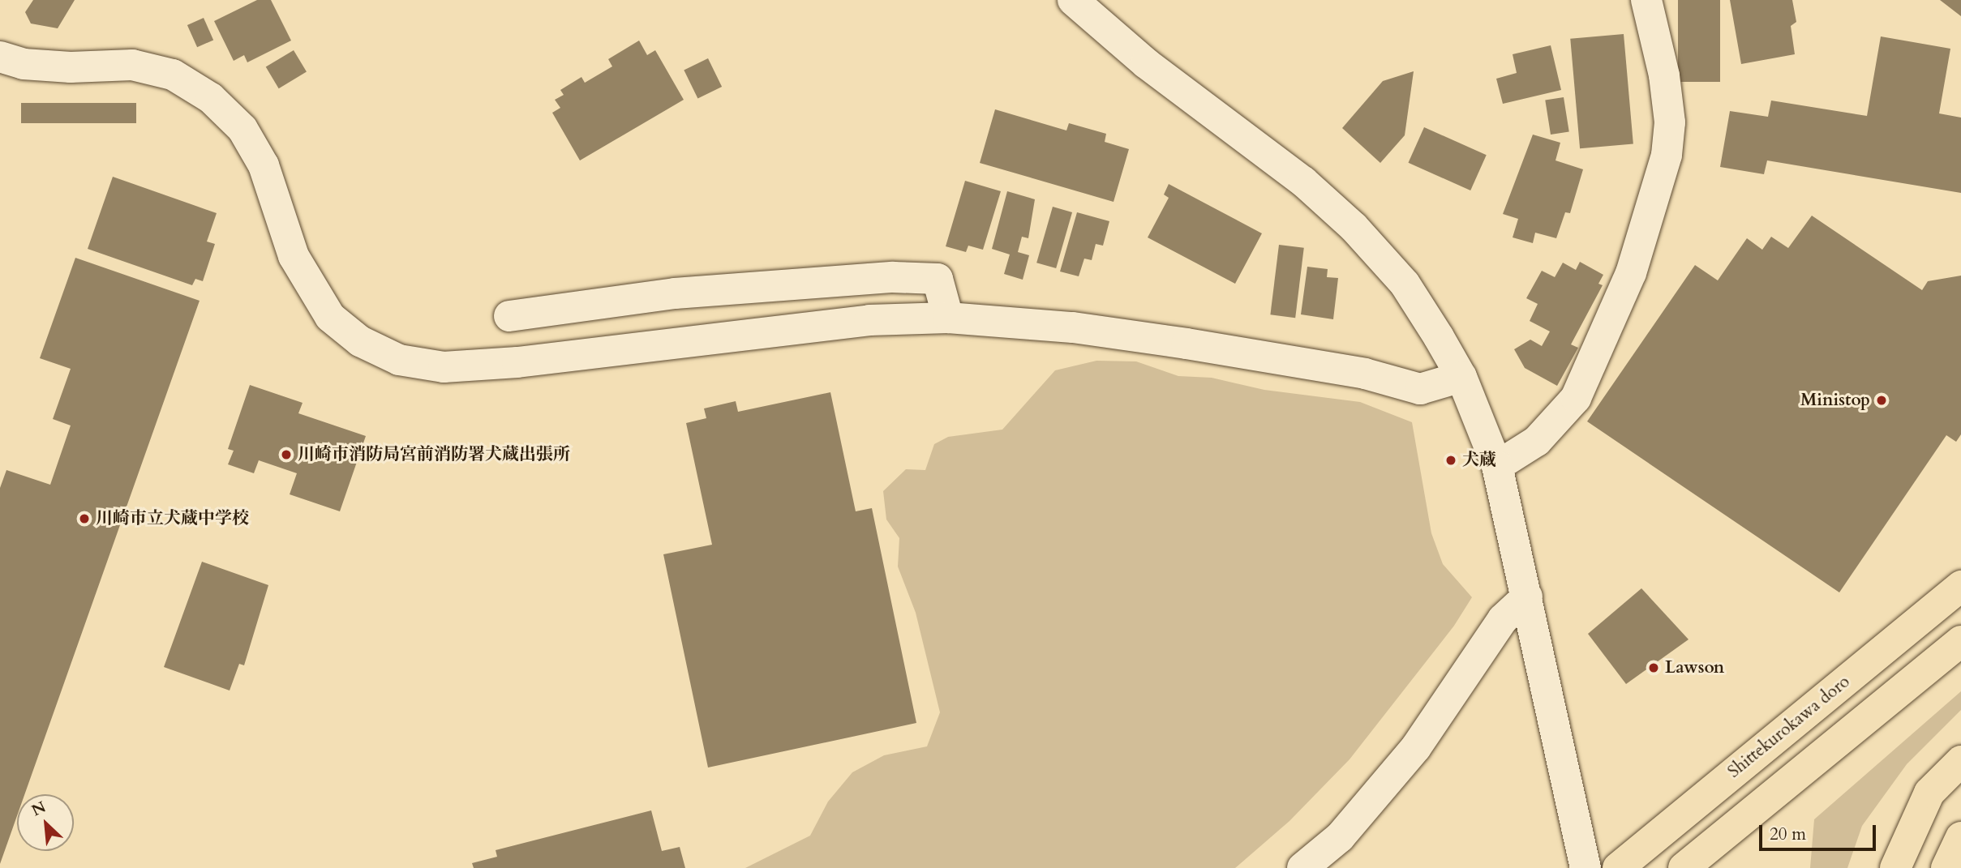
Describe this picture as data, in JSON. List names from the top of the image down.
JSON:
{
  "streets": {
    "main road": ["Shittekurokawa doro"]
  },
  "places": [
    "Ministop",
    "川崎市消防局宮前消防署犬蔵出張所",
    "犬蔵",
    "川崎市立犬蔵中学校",
    "Lawson"
  ],
  "scale_bar": "20 m",
  "north": "top left"
}
